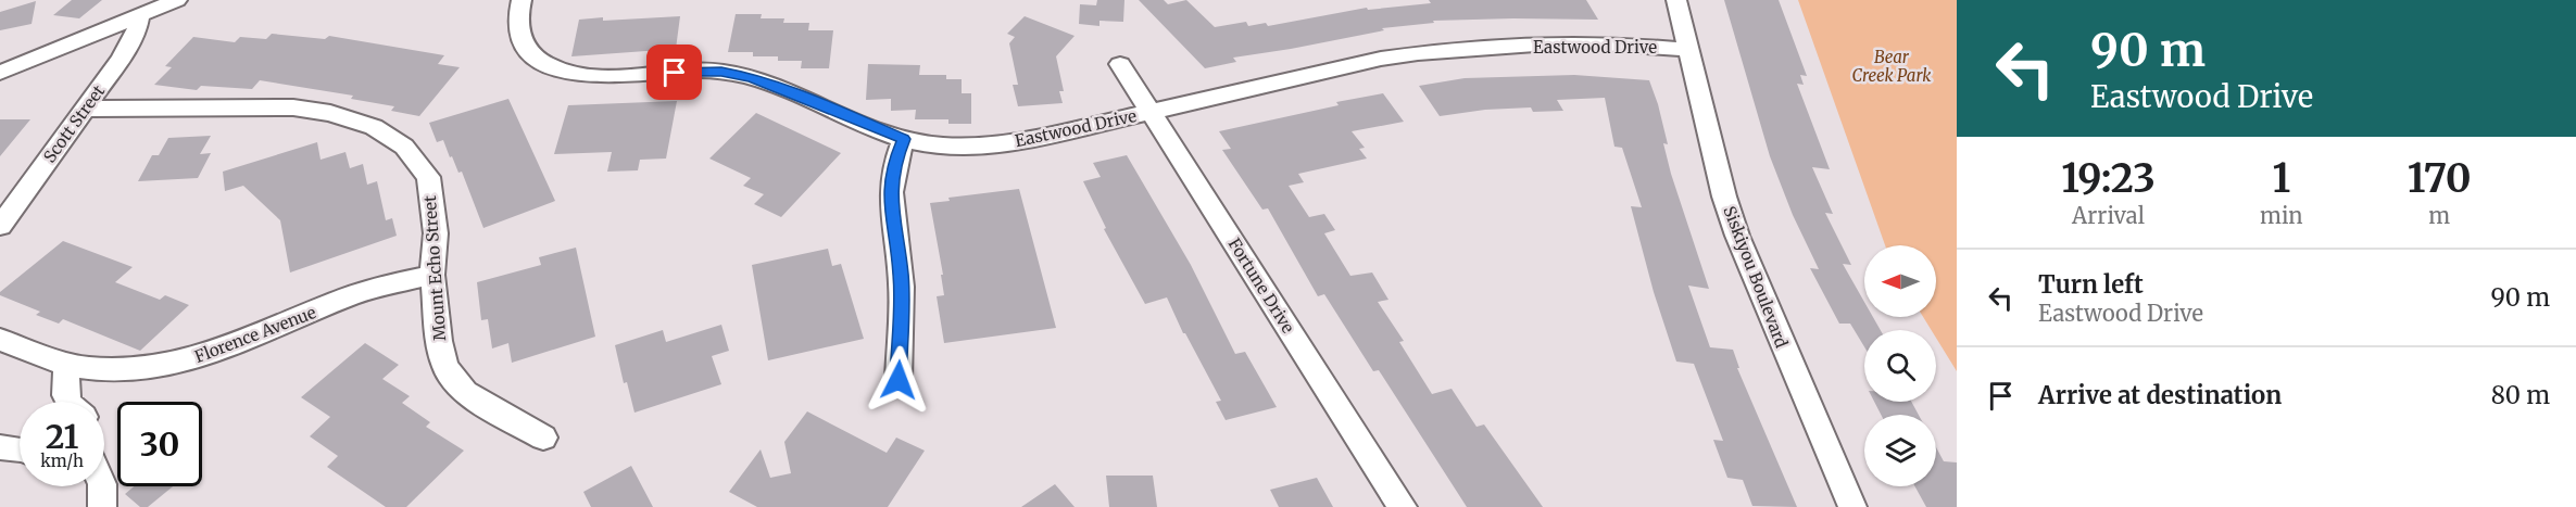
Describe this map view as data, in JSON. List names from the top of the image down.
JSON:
{
  "streets": {
    "street": [
      "Eastwood Drive",
      "Scott Street",
      "Mount Echo Street",
      "Siskiyou Boulevard",
      "Fortune Drive",
      "Florence Avenue"
    ]
  },
  "crossings": [
    ["Eastwood Drive", "Siskiyou Boulevard"],
    ["Eastwood Drive", "Fortune Drive"],
    ["Scott Street", "Mount Echo Street"],
    ["Mount Echo Street", "Florence Avenue"]
  ],
  "parks": ["Bear Creek Park"],
  "north": "left",
  "page": {
    "turn": ["90 m", "Eastwood Drive"],
    "eta": [
      "19:23",
      "Arrival",
      "1",
      "min",
      "170",
      "m"
    ],
    "list": [
      {
        "name": "Turn left",
        "note": "Eastwood Drive",
        "value": "90 m"
      },
      {
        "name": "Arrive at destination",
        "value": "80 m"
      }
    ],
    "speed": "21 km/h",
    "limit": "30"
  }
}
